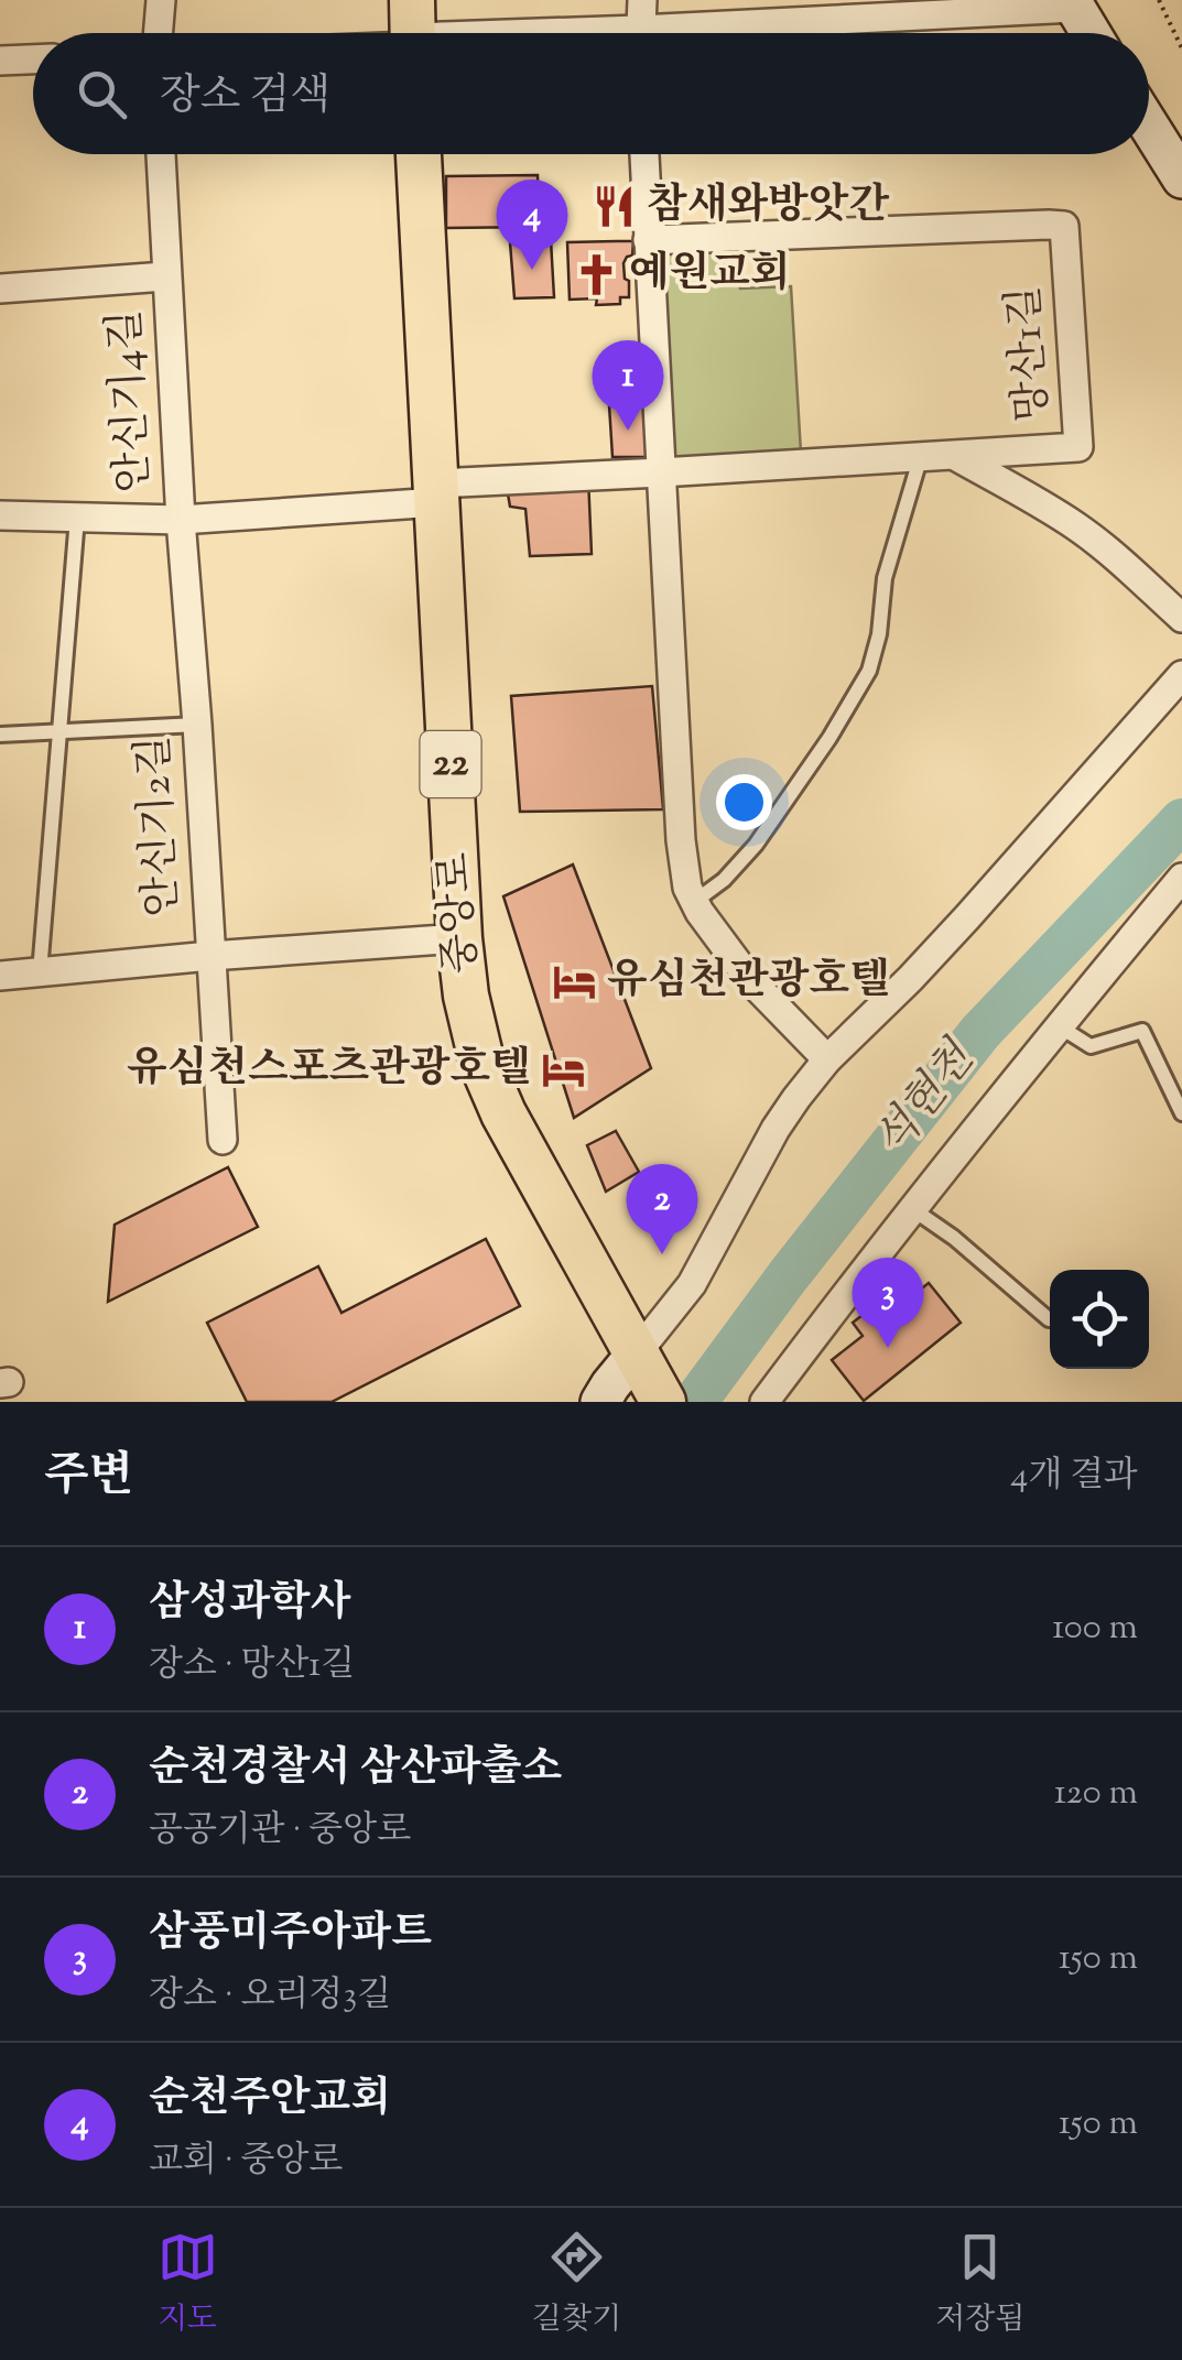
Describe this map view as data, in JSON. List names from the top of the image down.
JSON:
{
  "streets": {
    "main road": ["22", "중앙로"],
    "street": ["망산1길", "안신기4길", "안신기2길"]
  },
  "crossings": [
    ["망산1길", "중앙로"],
    ["안신기4길", "안신기2길"]
  ],
  "water": ["석현천"],
  "places": {
    "restaurant": ["참새와방앗간"],
    "church": ["예원교회"],
    "hotel": ["유심천관광호텔", "유심천스포츠관광호텔"]
  },
  "page": {
    "search": "장소 검색",
    "pins": [
      "4",
      "1",
      "2",
      "3"
    ],
    "heading": ["주변", "4개 결과"],
    "list": [
      {
        "mark": "1",
        "name": "삼성과학사",
        "note": "장소 · 망산1길",
        "value": "100 m"
      },
      {
        "mark": "2",
        "name": "순천경찰서 삼산파출소",
        "note": "공공기관 · 중앙로",
        "value": "120 m"
      },
      {
        "mark": "3",
        "name": "삼풍미주아파트",
        "note": "장소 · 오리정3길",
        "value": "150 m"
      },
      {
        "mark": "4",
        "name": "순천주안교회",
        "note": "교회 · 중앙로",
        "value": "150 m"
      }
    ],
    "nav": ["지도", "길찾기", "저장됨"]
  }
}
